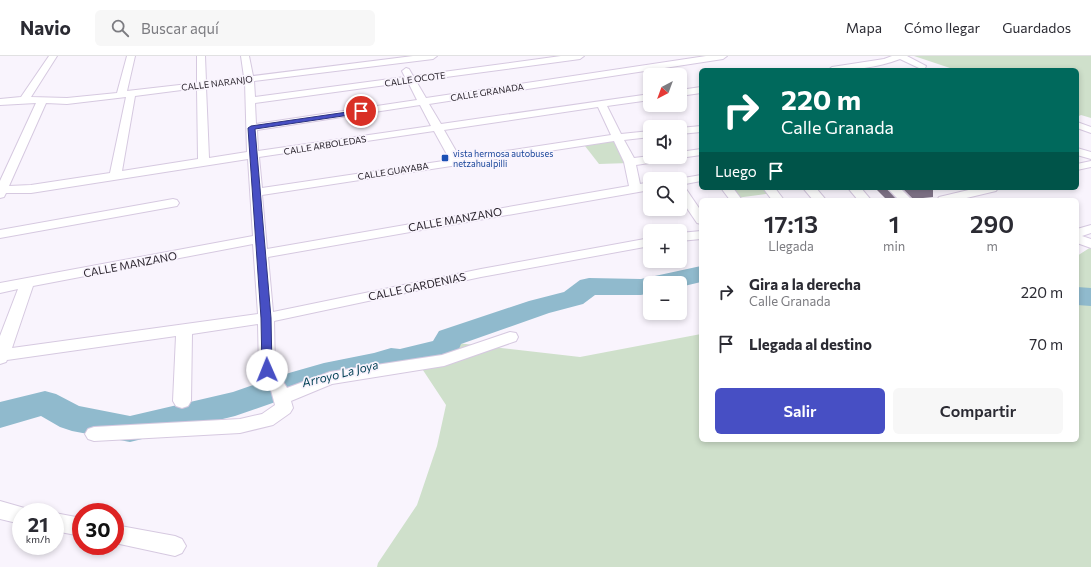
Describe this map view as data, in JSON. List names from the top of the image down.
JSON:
{
  "streets": {
    "street": [
      "CALLE OCOTE",
      "CALLE NARANJO",
      "CALLE GRANADA",
      "CALLE ARBOLEDAS",
      "CALLE GUAYABA",
      "CALLE MANZANO",
      "CALLE GARDENIAS"
    ]
  },
  "water": ["Arroyo La Joya"],
  "places": {
    "transit": ["vista hermosa autobuses netzahualpilli"]
  },
  "north": "bottom left",
  "page": {
    "header": "Navio",
    "search": "Buscar aquí",
    "nav": ["Mapa", "Cómo llegar", "Guardados"],
    "map_buttons": ["+", "−"],
    "turn": ["220 m", "Calle Granada"],
    "then": "Luego",
    "eta": [
      "17:13",
      "Llegada",
      "1",
      "min",
      "290",
      "m"
    ],
    "list": [
      {
        "name": "Gira a la derecha",
        "note": "Calle Granada",
        "value": "220 m"
      },
      {
        "name": "Llegada al destino",
        "value": "70 m"
      }
    ],
    "buttons": ["Salir", "Compartir"],
    "speed": "21 km/h",
    "limit": "30"
  }
}
